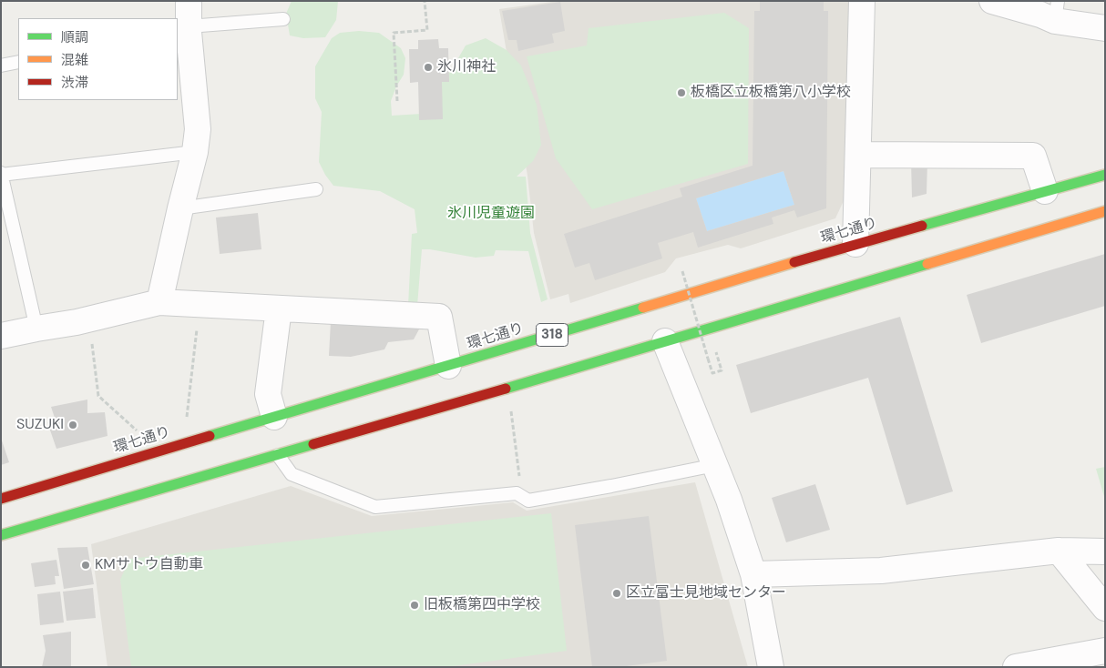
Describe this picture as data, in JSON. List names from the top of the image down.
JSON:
{
  "streets": {
    "main road": ["環七通り", "318"]
  },
  "parks": ["氷川児童遊園"],
  "places": [
    "氷川神社",
    "板橋区立板橋第八小学校",
    "SUZUKI",
    "KMサトウ自動車",
    "区立富士見地域センター",
    "旧板橋第四中学校"
  ],
  "legend": ["順調", "混雑", "渋滞"]
}
